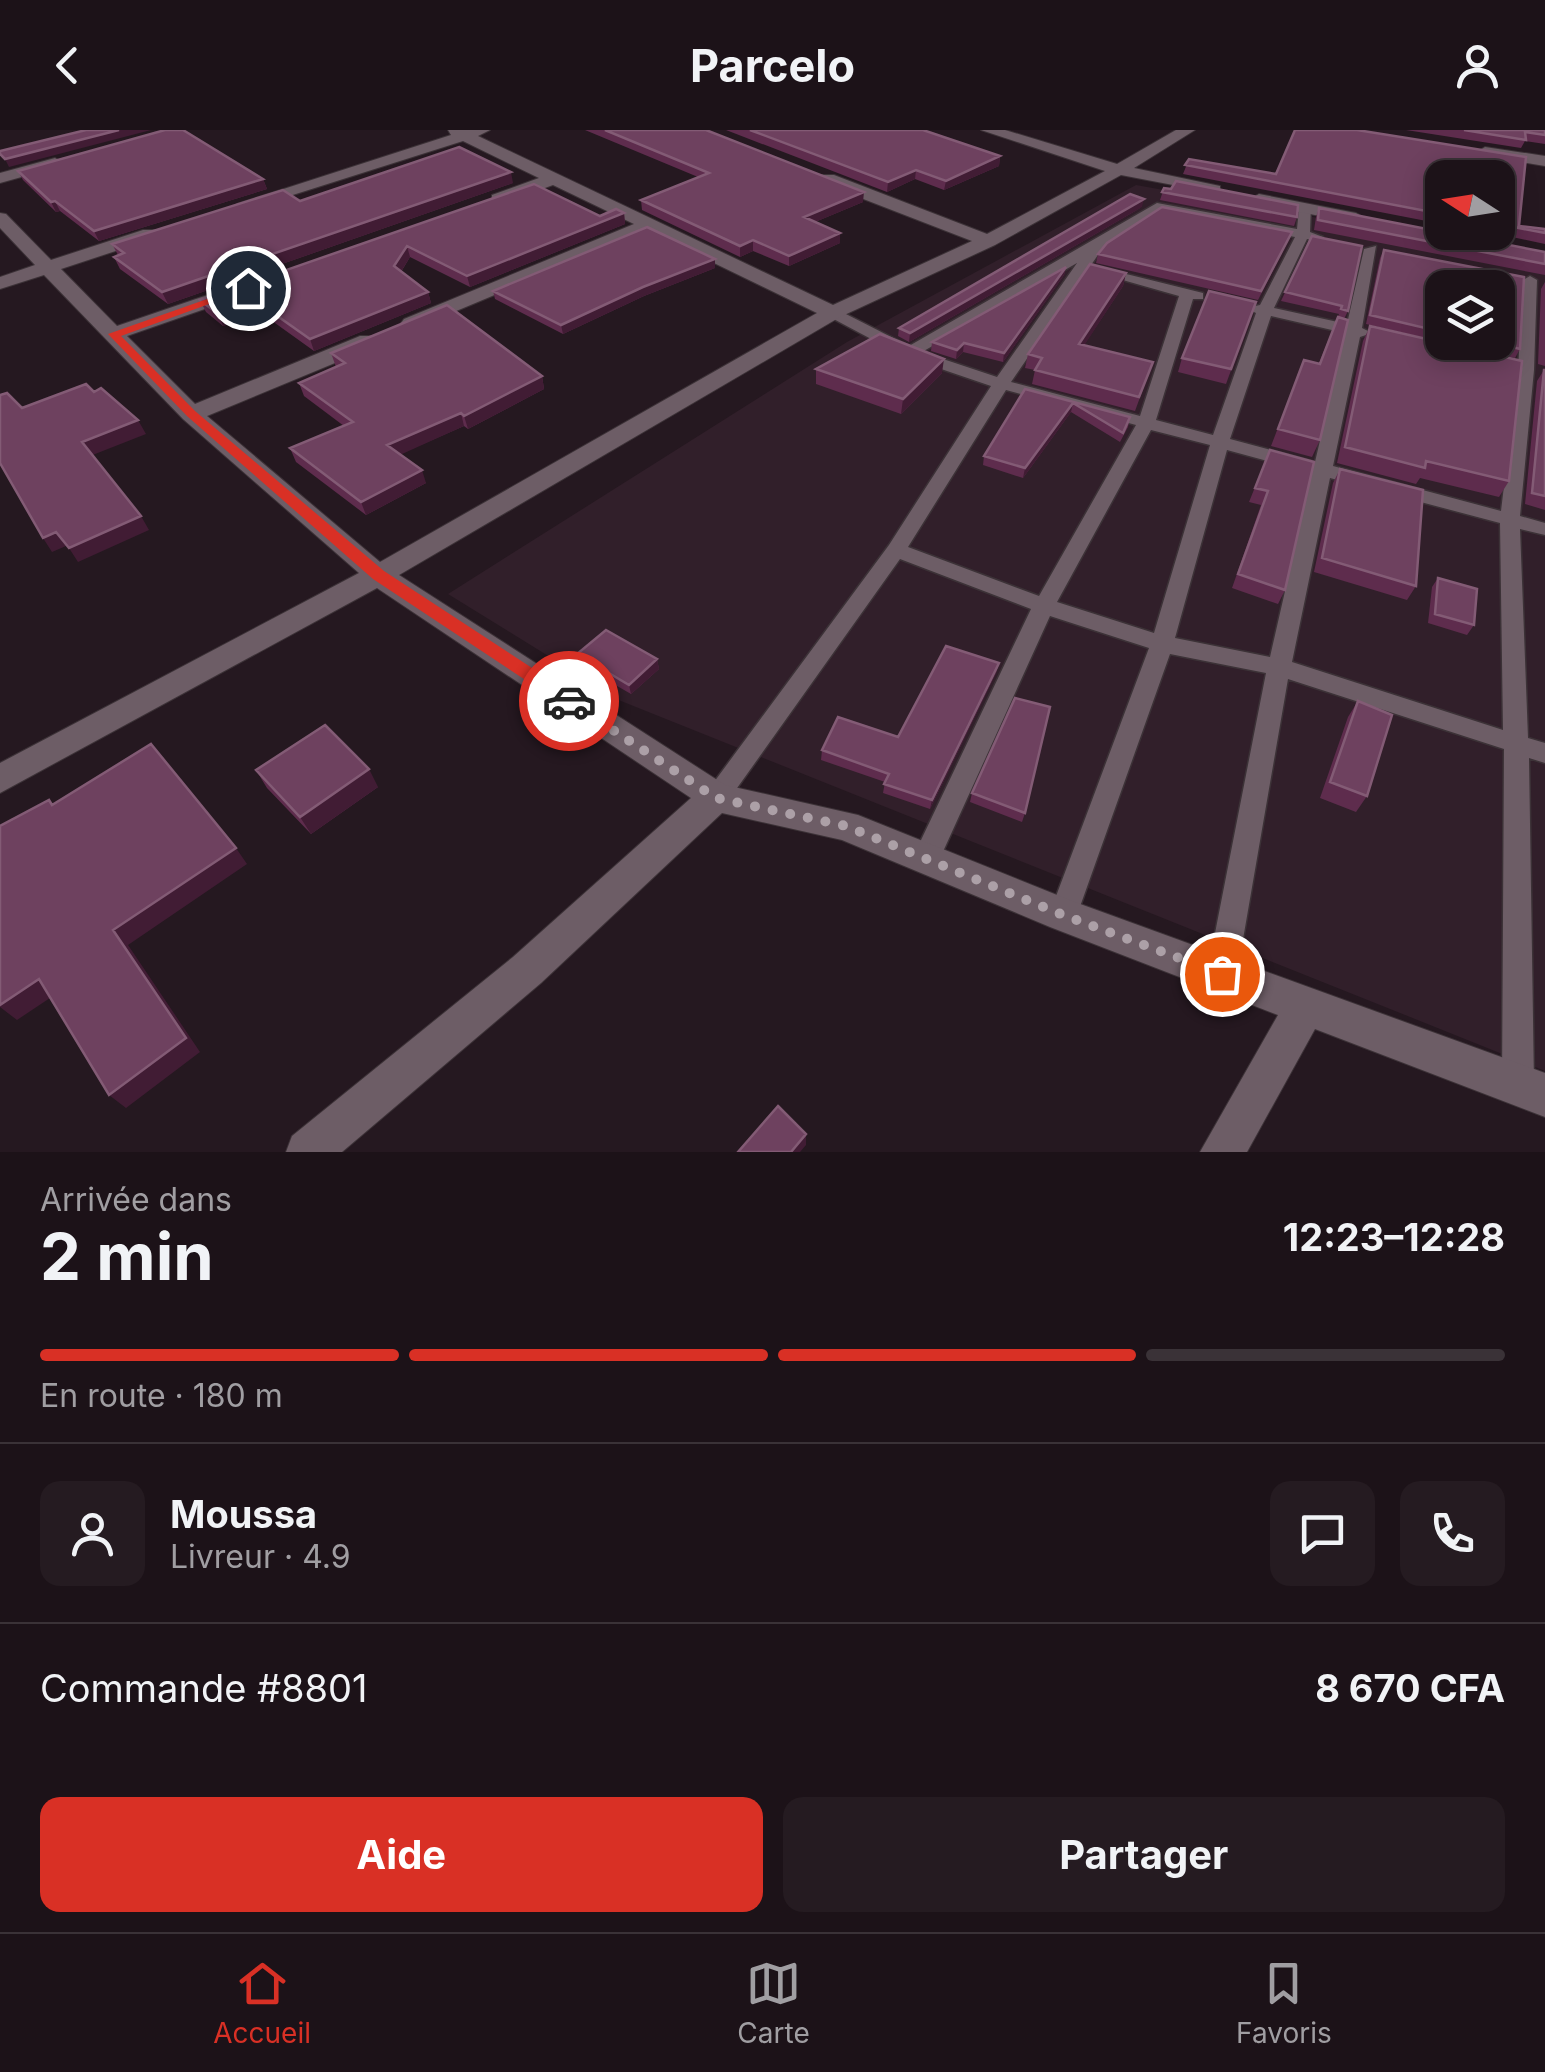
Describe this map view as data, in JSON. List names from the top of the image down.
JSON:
{
  "north": "left",
  "page": {
    "header": "Parcelo",
    "heading": ["2 min", "Arrivée dans", "12:23–12:28"],
    "panel": [
      "Moussa",
      "Livreur · 4.9",
      "Commande #8801",
      "8 670 CFA"
    ],
    "bar": "En route · 180 m",
    "buttons": ["Aide", "Partager"],
    "tabs": ["Accueil", "Carte", "Favoris"]
  }
}
